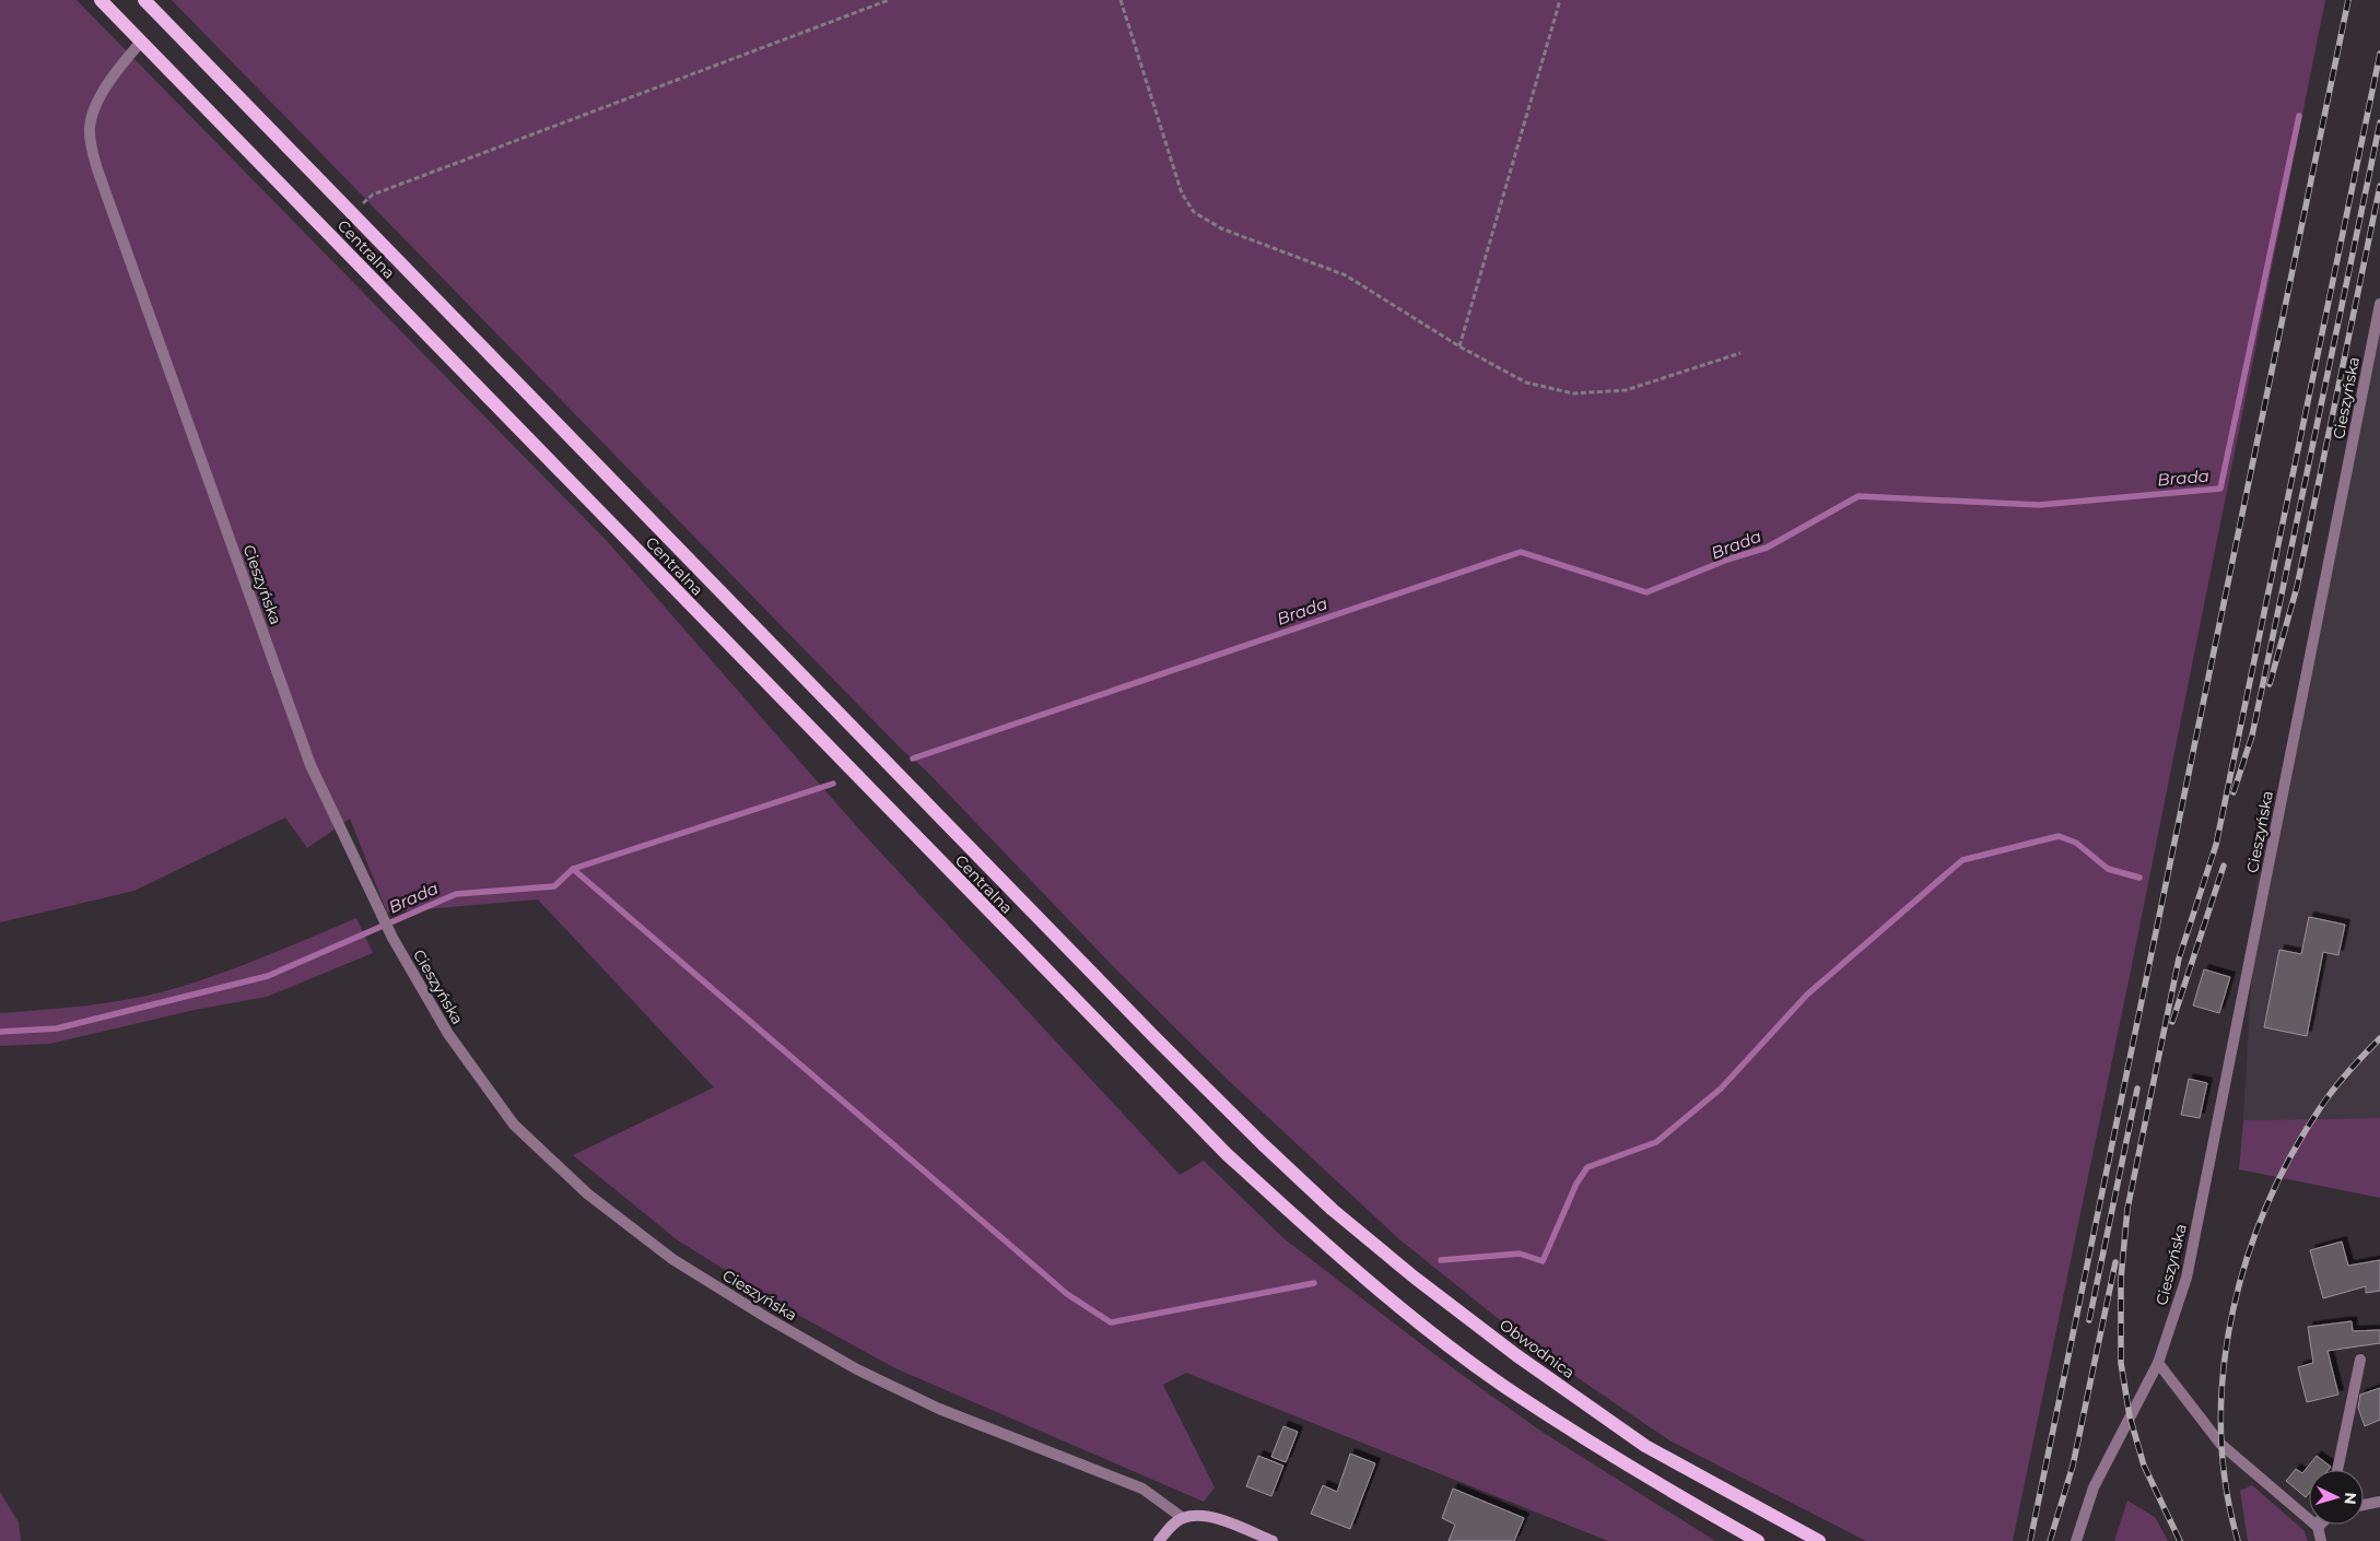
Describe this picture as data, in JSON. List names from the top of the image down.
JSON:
{
  "streets": {
    "main road": ["Centralna", "Obwodnica"],
    "street": ["Cieszyńska"]
  },
  "crossings": [
    ["Centralna", "Cieszyńska"],
    ["Centralna", "Obwodnica"]
  ],
  "water": ["Brada"],
  "north": "right"
}
